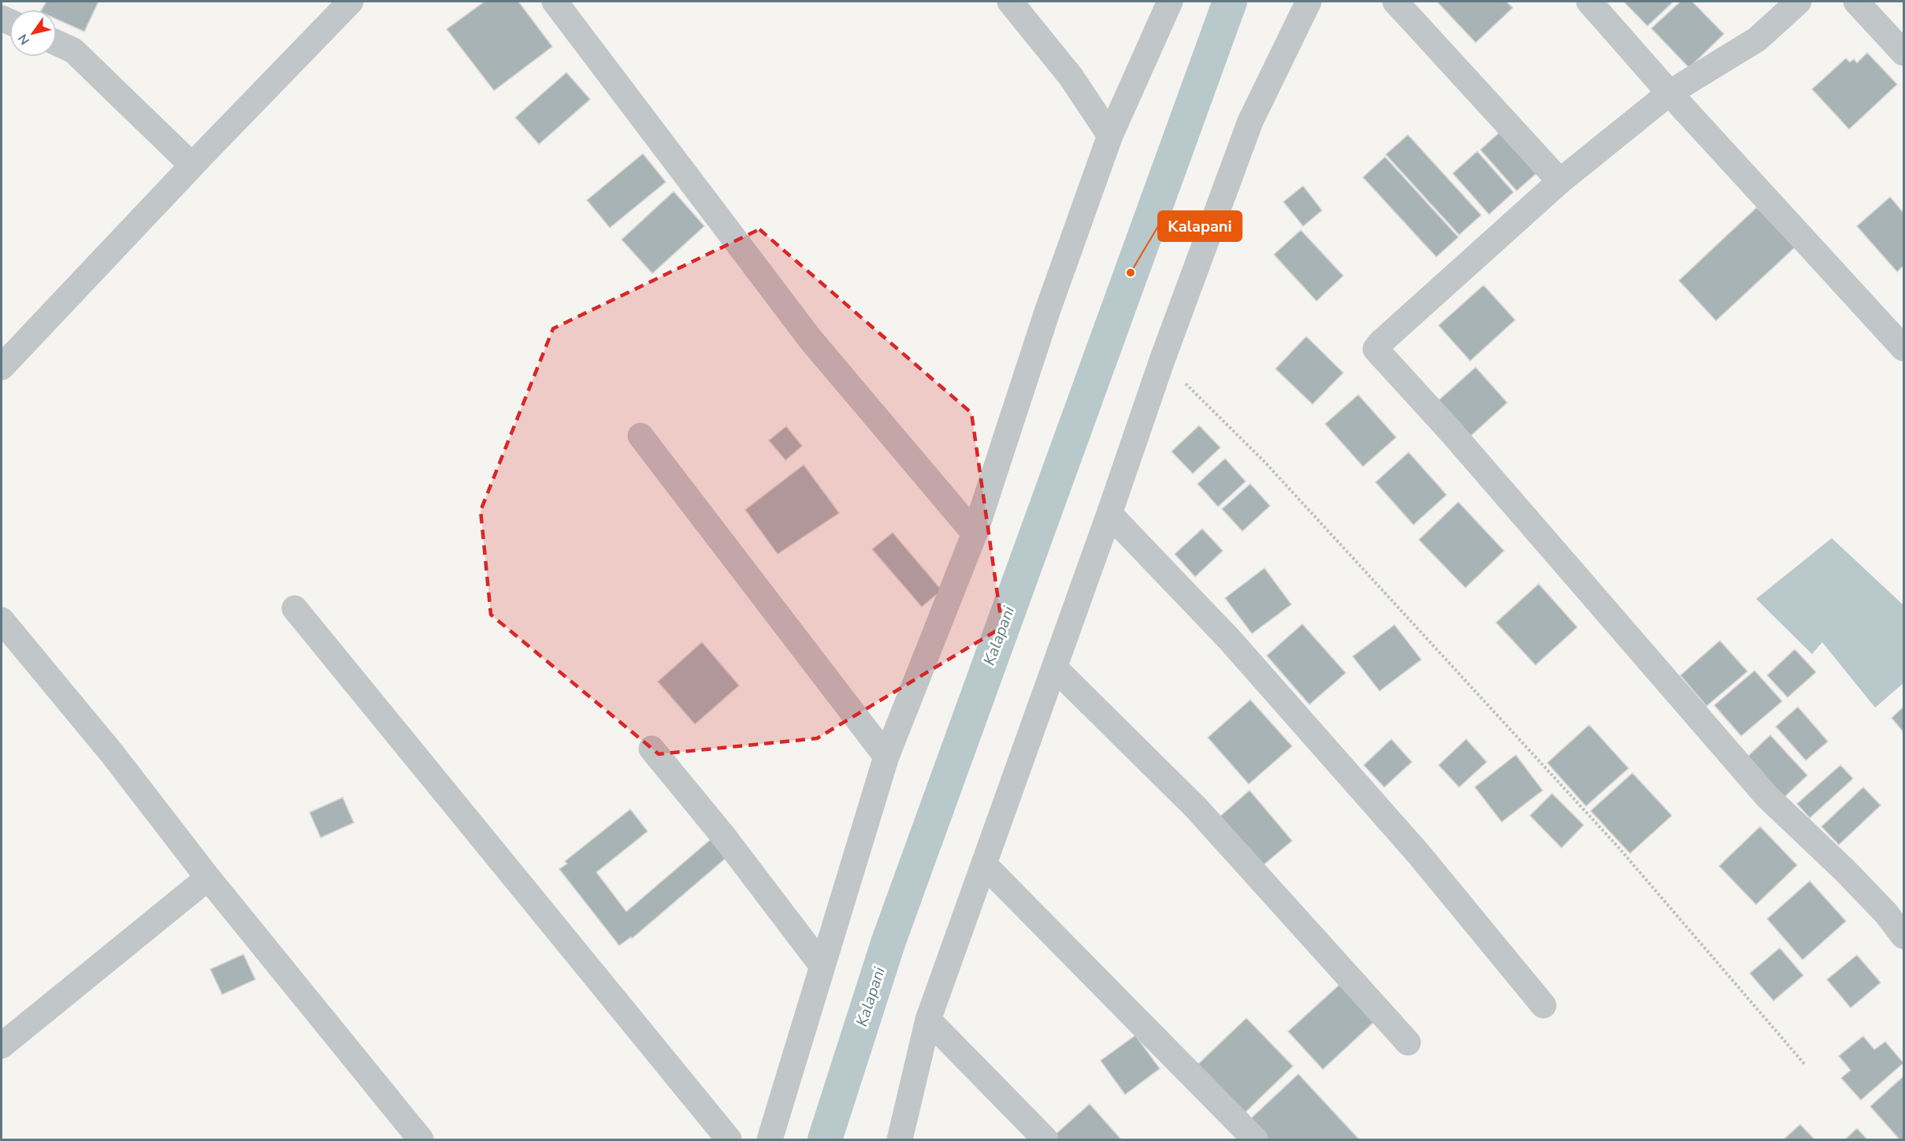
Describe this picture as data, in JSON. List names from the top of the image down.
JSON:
{
  "water": ["Kalapani"],
  "places": ["Kalapani"],
  "north": "bottom left"
}
